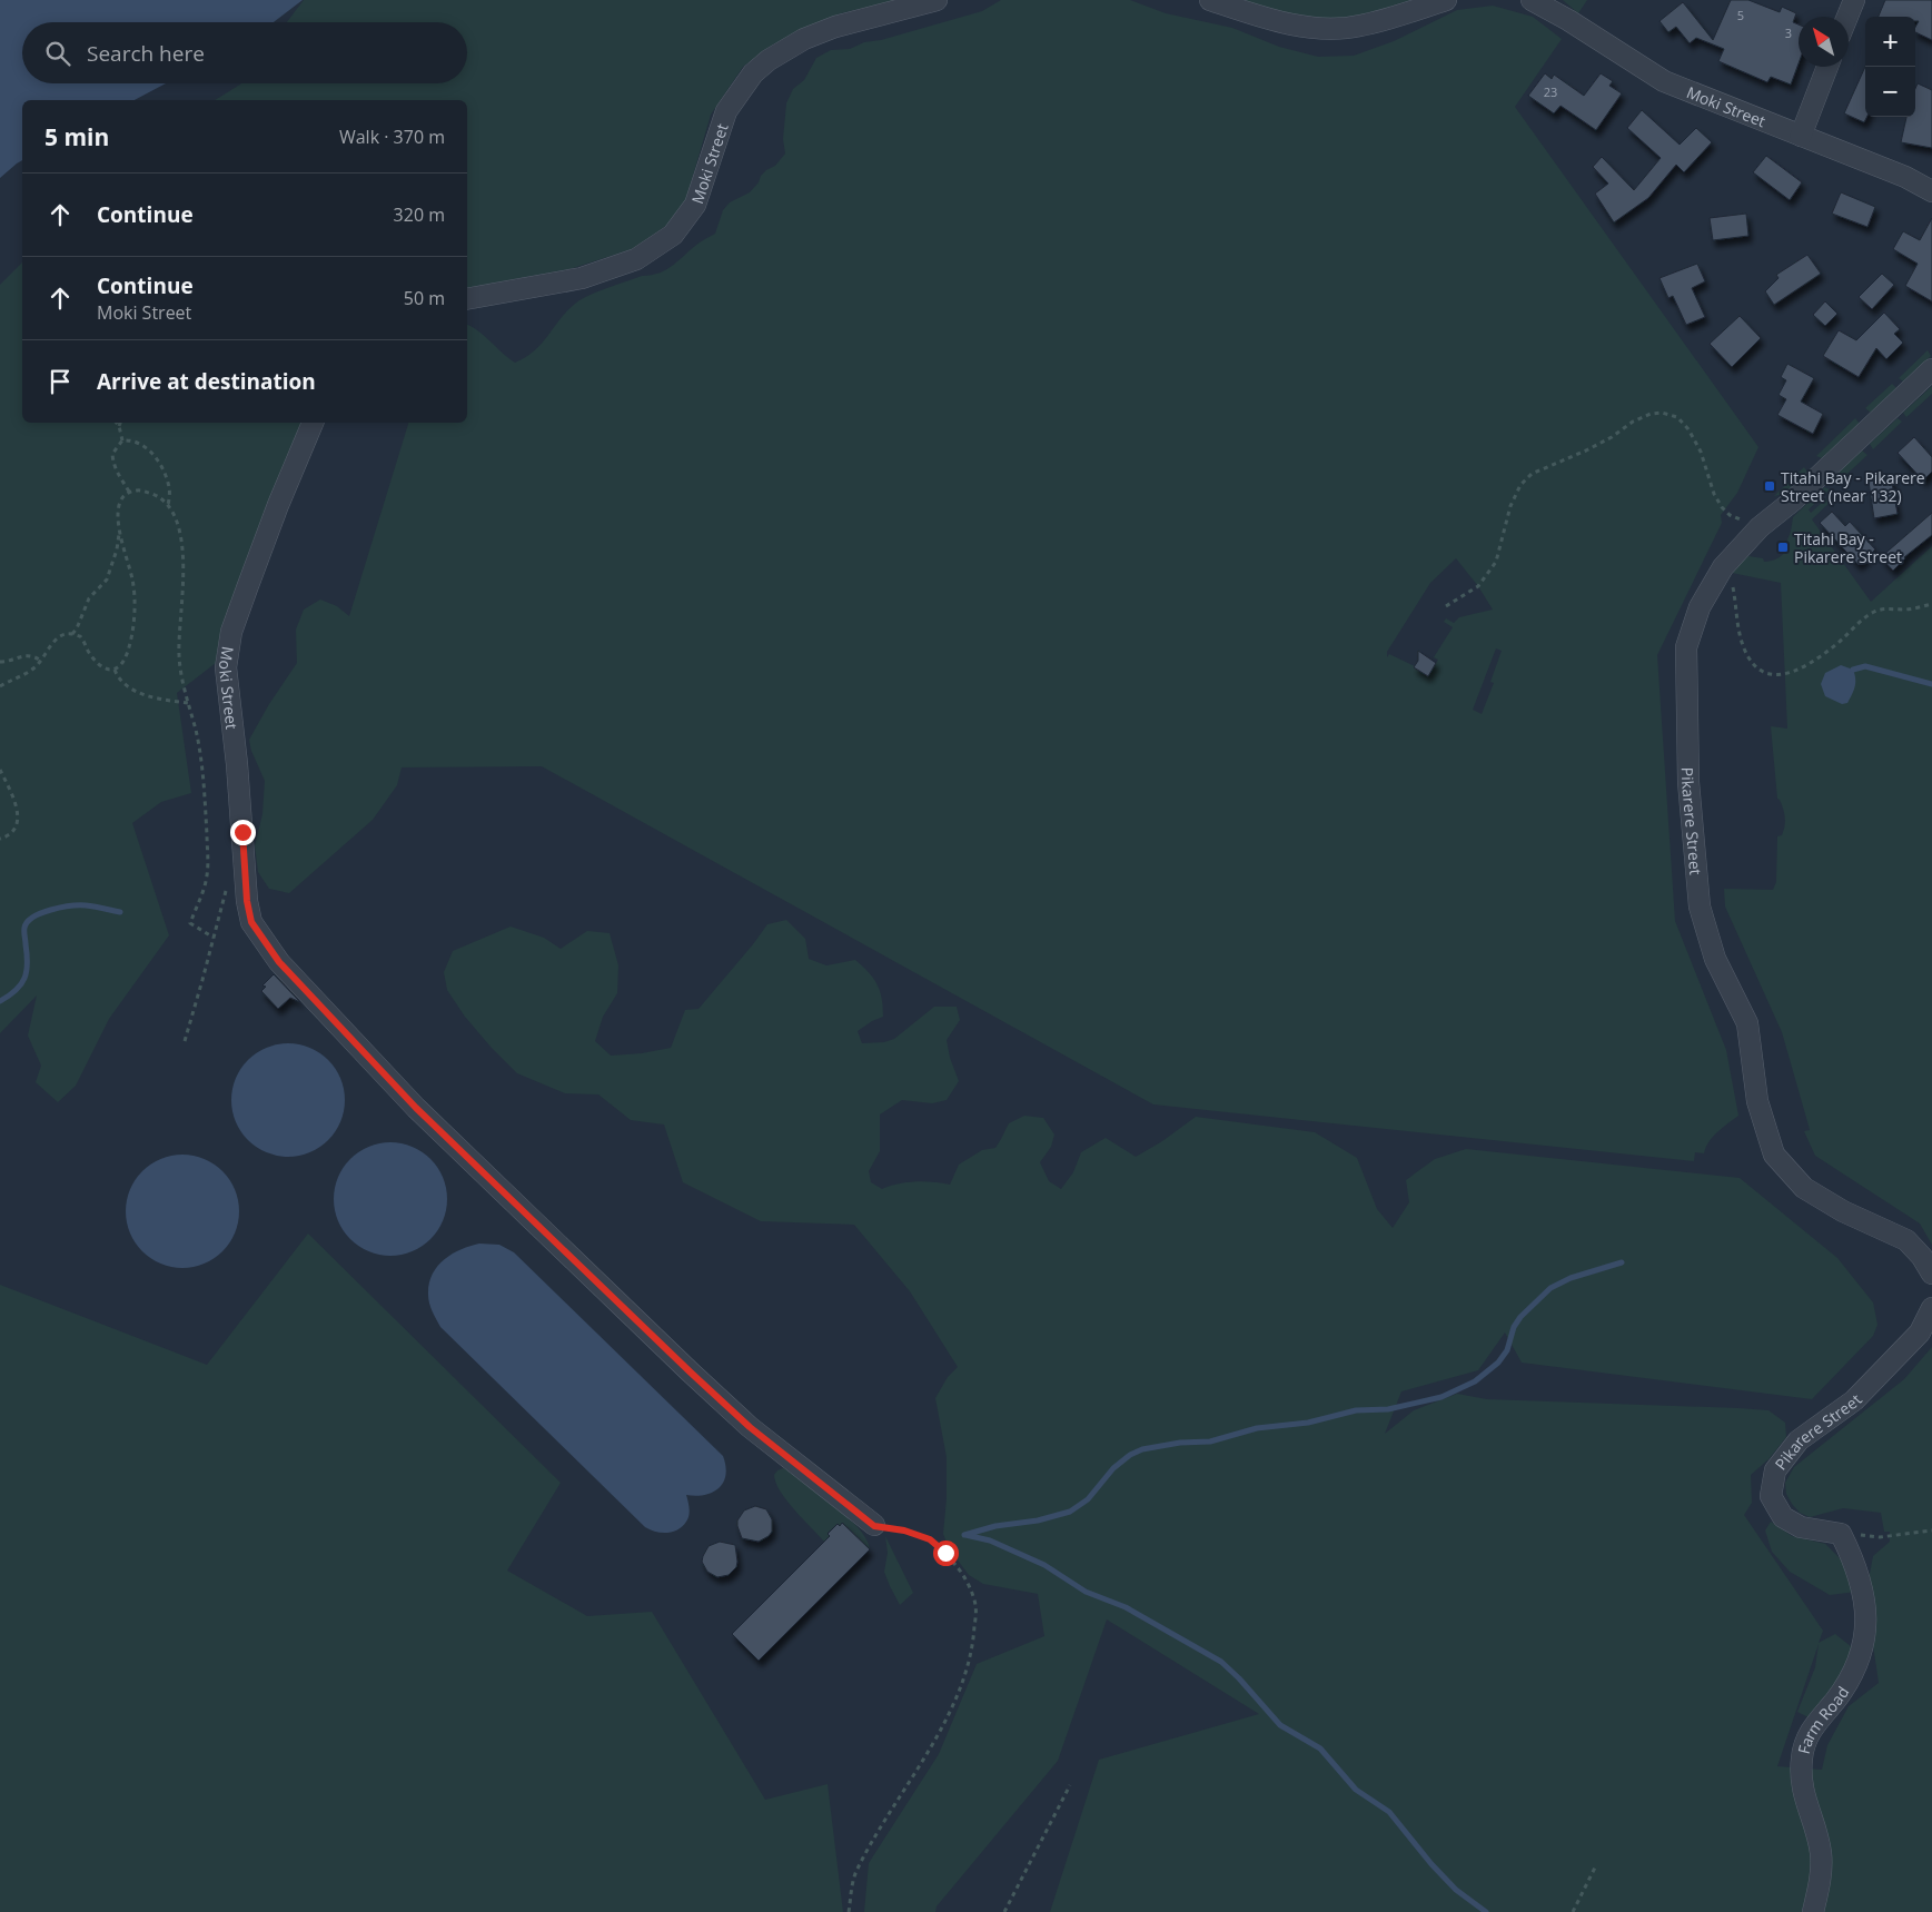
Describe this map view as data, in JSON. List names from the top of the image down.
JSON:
{
  "streets": {
    "street": ["Moki Street", "Pikarere Street", "Farm Road"]
  },
  "crossings": [
    ["Pikarere Street", "Farm Road"]
  ],
  "places": {
    "transit": ["Titahi Bay - Pikarere Street (near 132)", "Titahi Bay - Pikarere Street"]
  },
  "house_numbers": ["5", "3", "23"],
  "north": "top left",
  "page": {
    "map_buttons": ["+", "−"],
    "search": "Search here",
    "heading": ["5 min", "Walk · 370 m"],
    "list": [
      ["Continue", "320 m"],
      ["Continue", "Moki Street", "50 m"],
      "Arrive at destination"
    ]
  }
}
